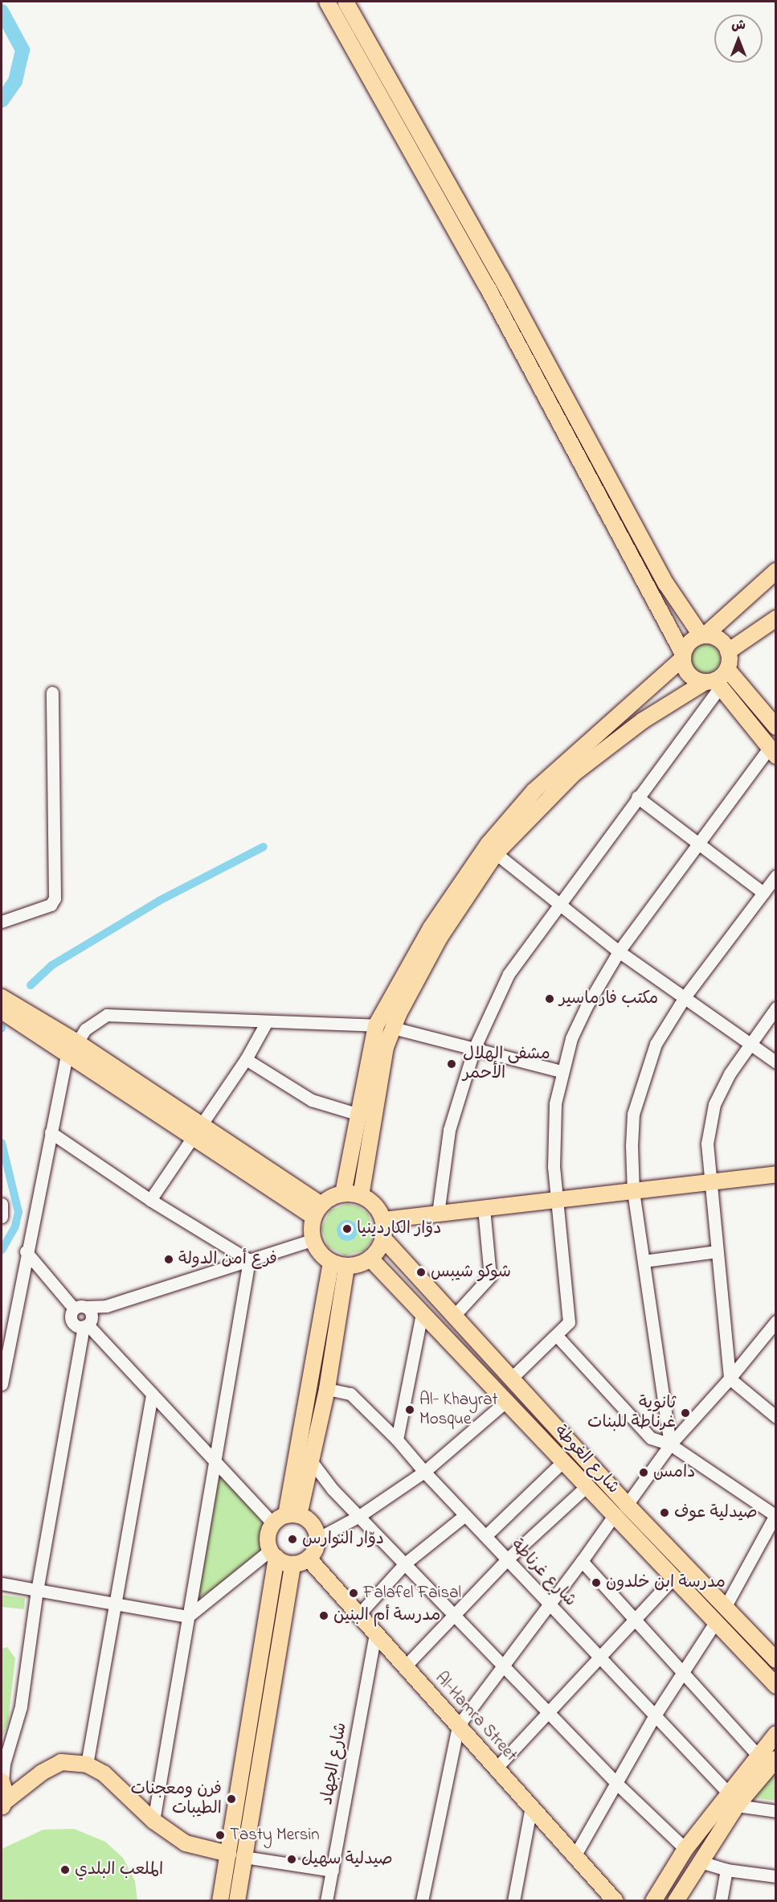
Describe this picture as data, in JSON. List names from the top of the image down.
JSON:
{
  "streets": {
    "main road": ["شارع الغوطة", "Al-Hamra Street"],
    "street": ["شارع غرناطة", "شارع الجهاد"]
  },
  "crossings": [
    ["Al-Hamra Street", "شارع الجهاد"]
  ],
  "places": [
    "مكتب فارماسير",
    "مشفى الهلال الأحمر",
    "دوّار الكاردينيا",
    "فرع أمن الدولة",
    "شوكو شيبس",
    "Al- Khayrat Mosque",
    "ثانوية غرناطة للبنات",
    "دامس",
    "صيدلية عوف",
    "دوّار النوارس",
    "مدرسة ابن خلدون",
    "Falafel Faisal",
    "مدرسة أم البنين",
    "فرن ومعجنات الطيبات",
    "Tasty Mersin",
    "صيدلية سهيل",
    "الملعب البلدي"
  ],
  "north": "top"
}
